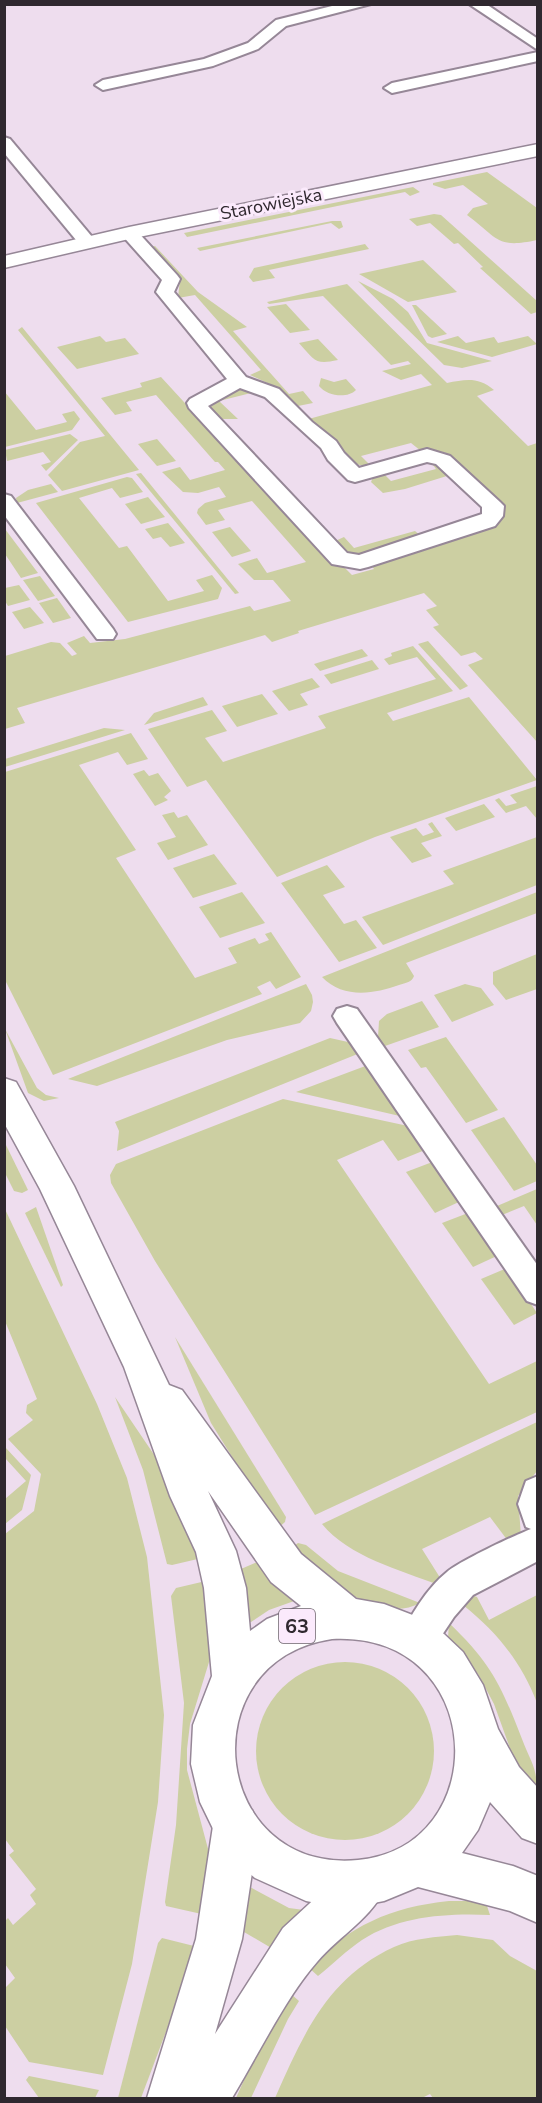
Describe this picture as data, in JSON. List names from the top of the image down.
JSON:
{
  "streets": {
    "main road": ["Starowiejska", "63"]
  }
}
